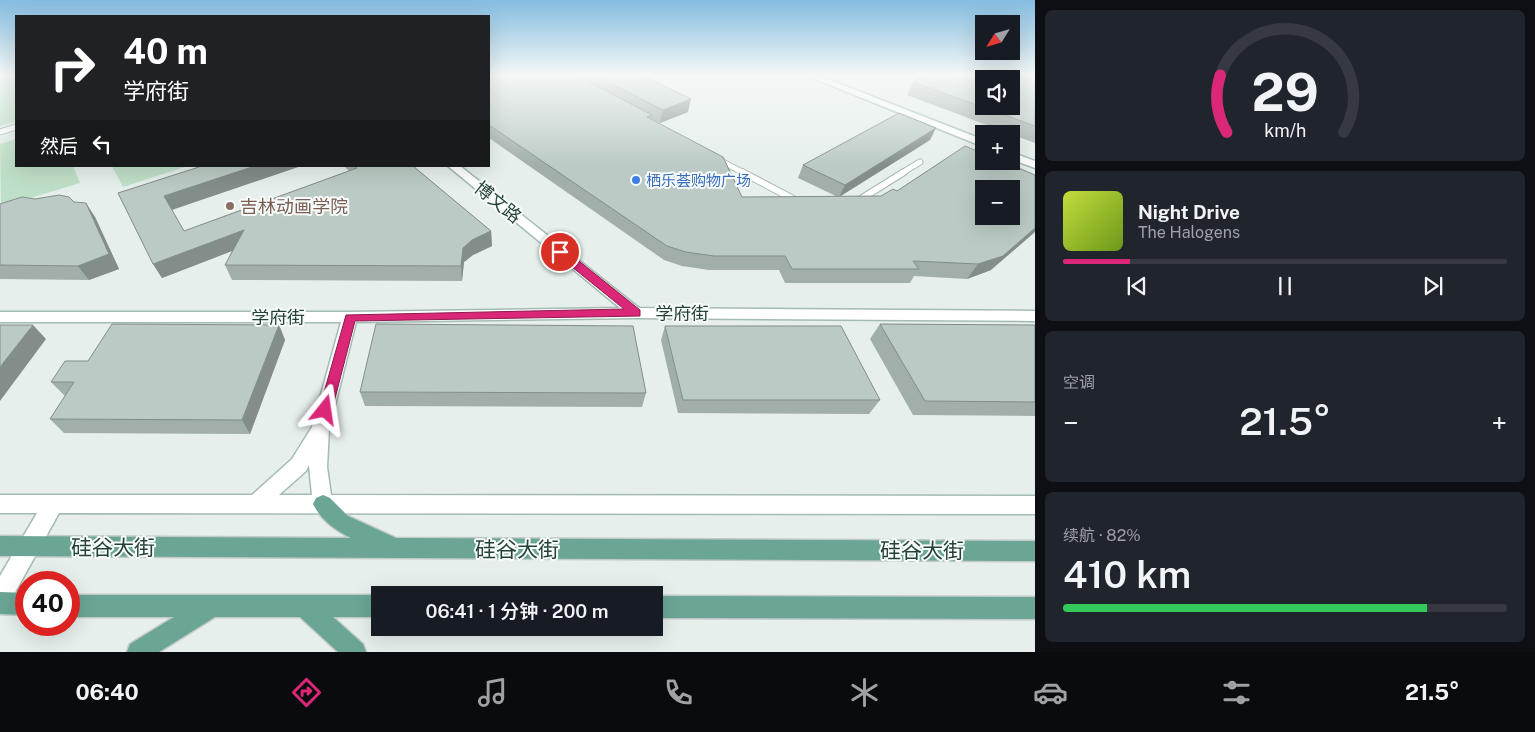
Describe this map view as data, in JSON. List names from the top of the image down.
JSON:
{
  "streets": {
    "main road": ["硅谷大街"],
    "street": ["博文路", "学府街"]
  },
  "crossings": [
    ["博文路", "学府街"]
  ],
  "places": ["栖乐荟购物广场", "吉林动画学院"],
  "north": "bottom left",
  "page": {
    "map_buttons": ["+", "−"],
    "turn": ["40 m", "学府街"],
    "then": "然后",
    "song": ["Night Drive", "The Halogens"],
    "tile": [
      "空调",
      ["续航 · 82%", "410 km"]
    ],
    "heat": ["−", "21.5°", "+"],
    "limit": "40",
    "trip": "06:41 · 1 分钟 · 200 m",
    "tabs": ["06:40", "21.5°"],
    "gauge": ["29", "km/h"]
  }
}
